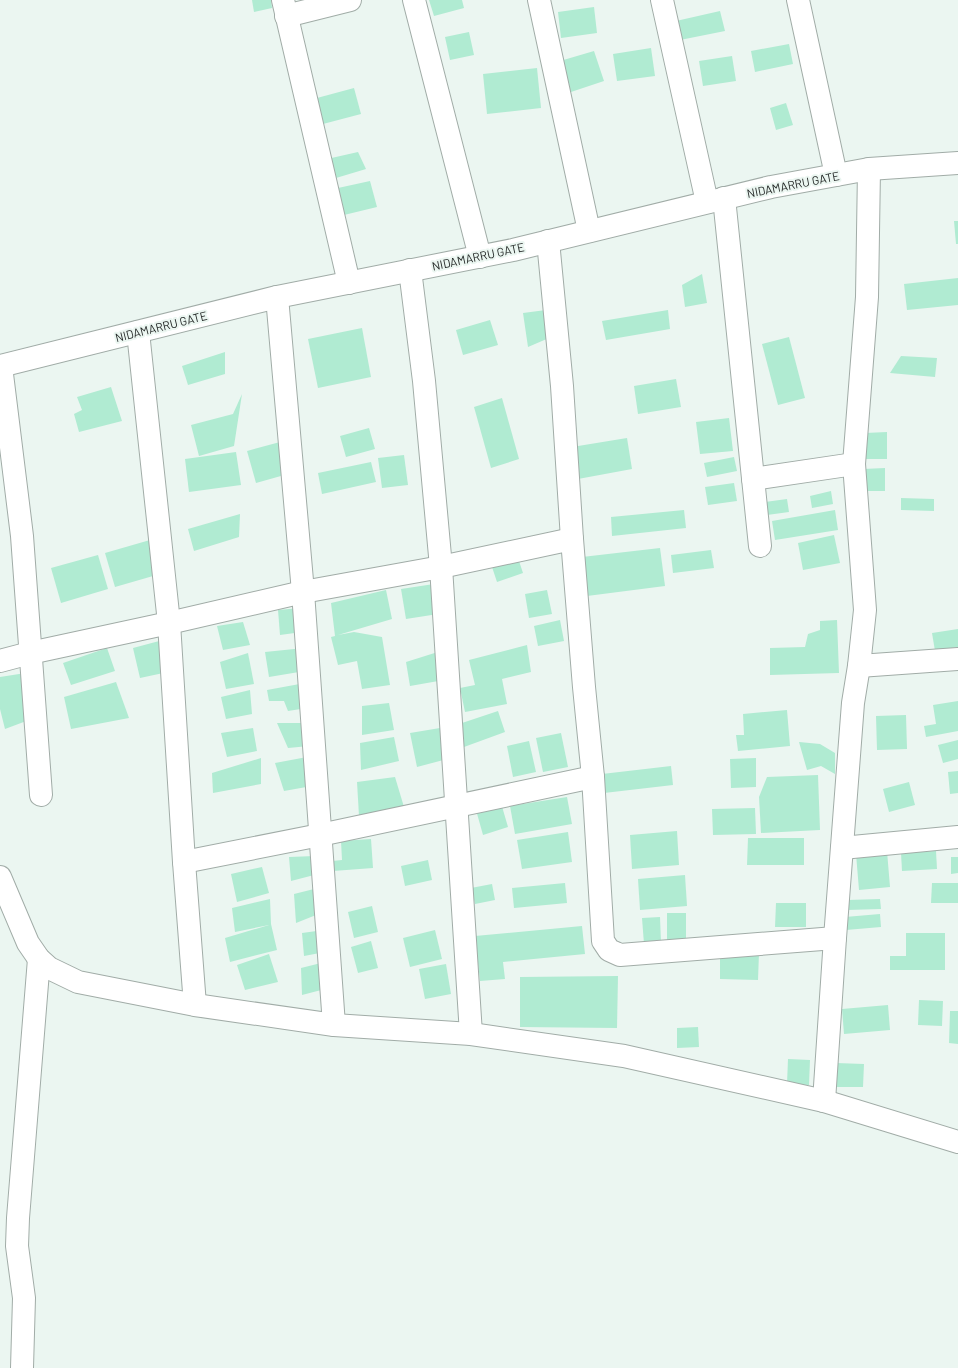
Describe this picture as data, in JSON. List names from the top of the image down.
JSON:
{
  "streets": {
    "street": ["NIDAMARRU GATE"]
  }
}
